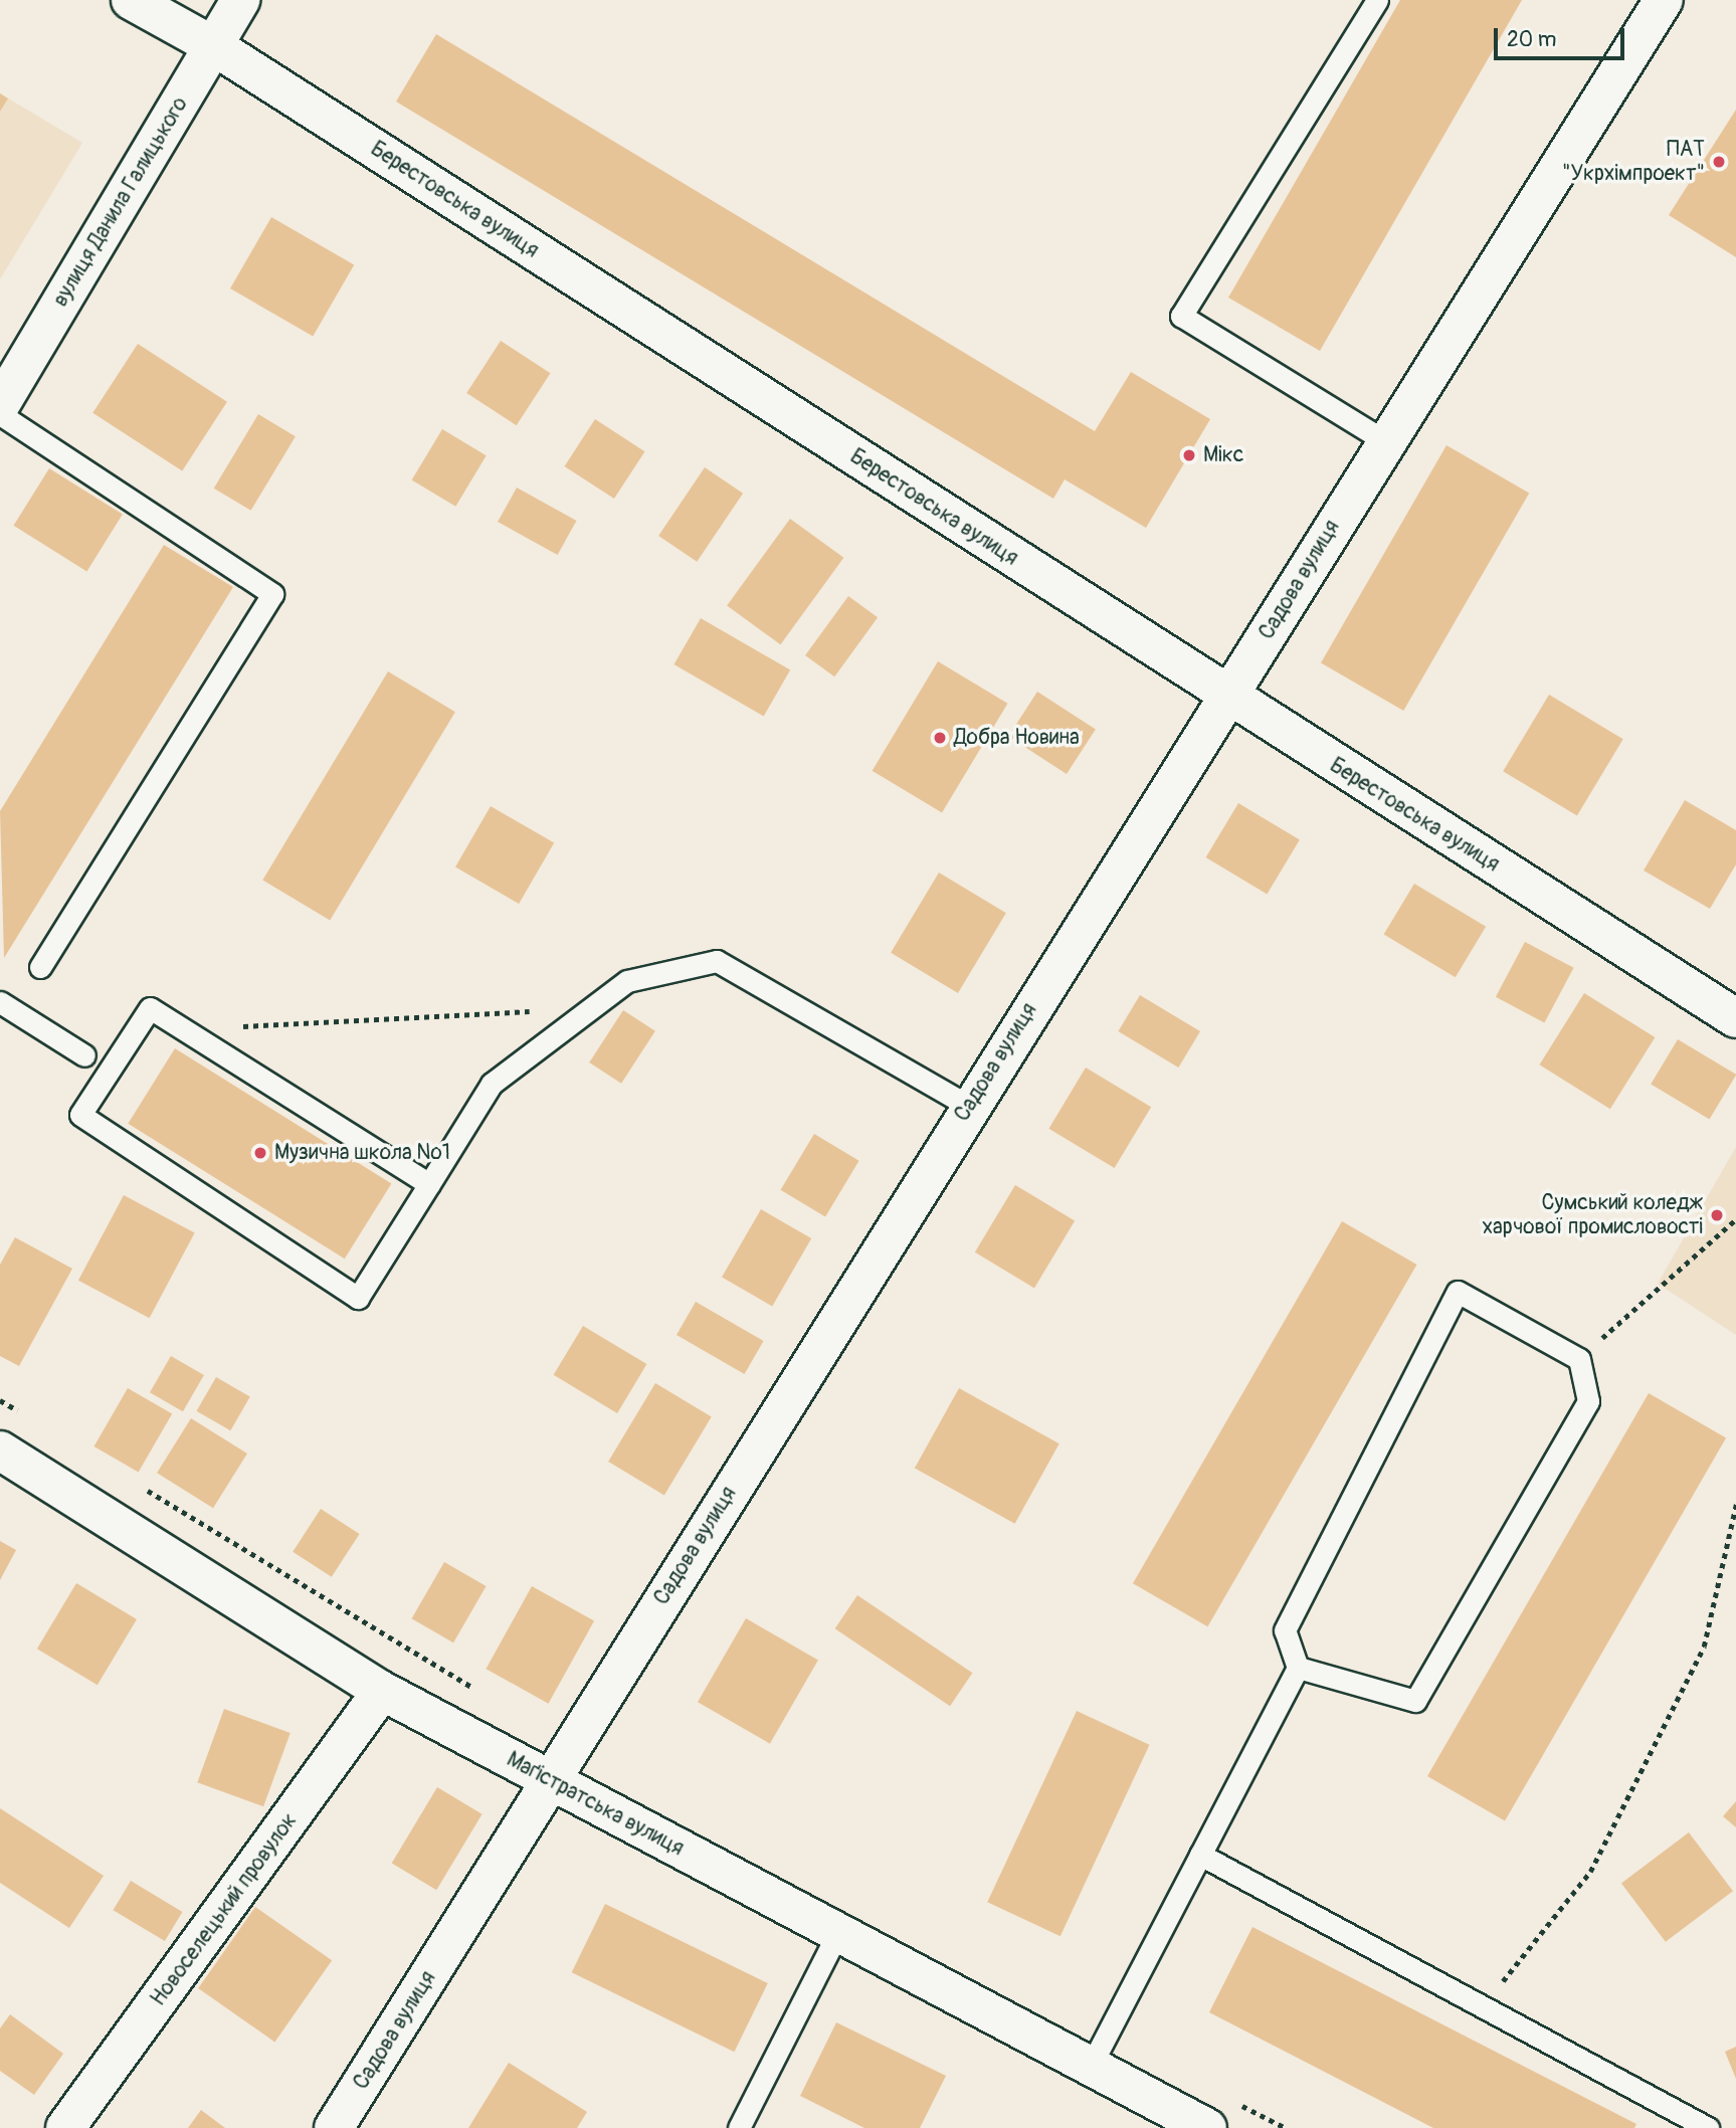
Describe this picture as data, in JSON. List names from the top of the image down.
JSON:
{
  "streets": {
    "street": [
      "Берестовська вулиця",
      "вулиця Данила Галицького",
      "Садова вулиця",
      "Маґістратська вулиця",
      "Новоселецький провулок"
    ]
  },
  "crossings": [
    ["Берестовська вулиця", "вулиця Данила Галицького"],
    ["Берестовська вулиця", "Садова вулиця"],
    ["Садова вулиця", "Маґістратська вулиця"],
    ["Маґістратська вулиця", "Новоселецький провулок"]
  ],
  "places": [
    "ПАТ \"Укрхімпроект\"",
    "Мікс",
    "Добра Новина",
    "Музична школа №1",
    "Сумський коледж харчової промисловості"
  ],
  "scale_bar": "20 m"
}
